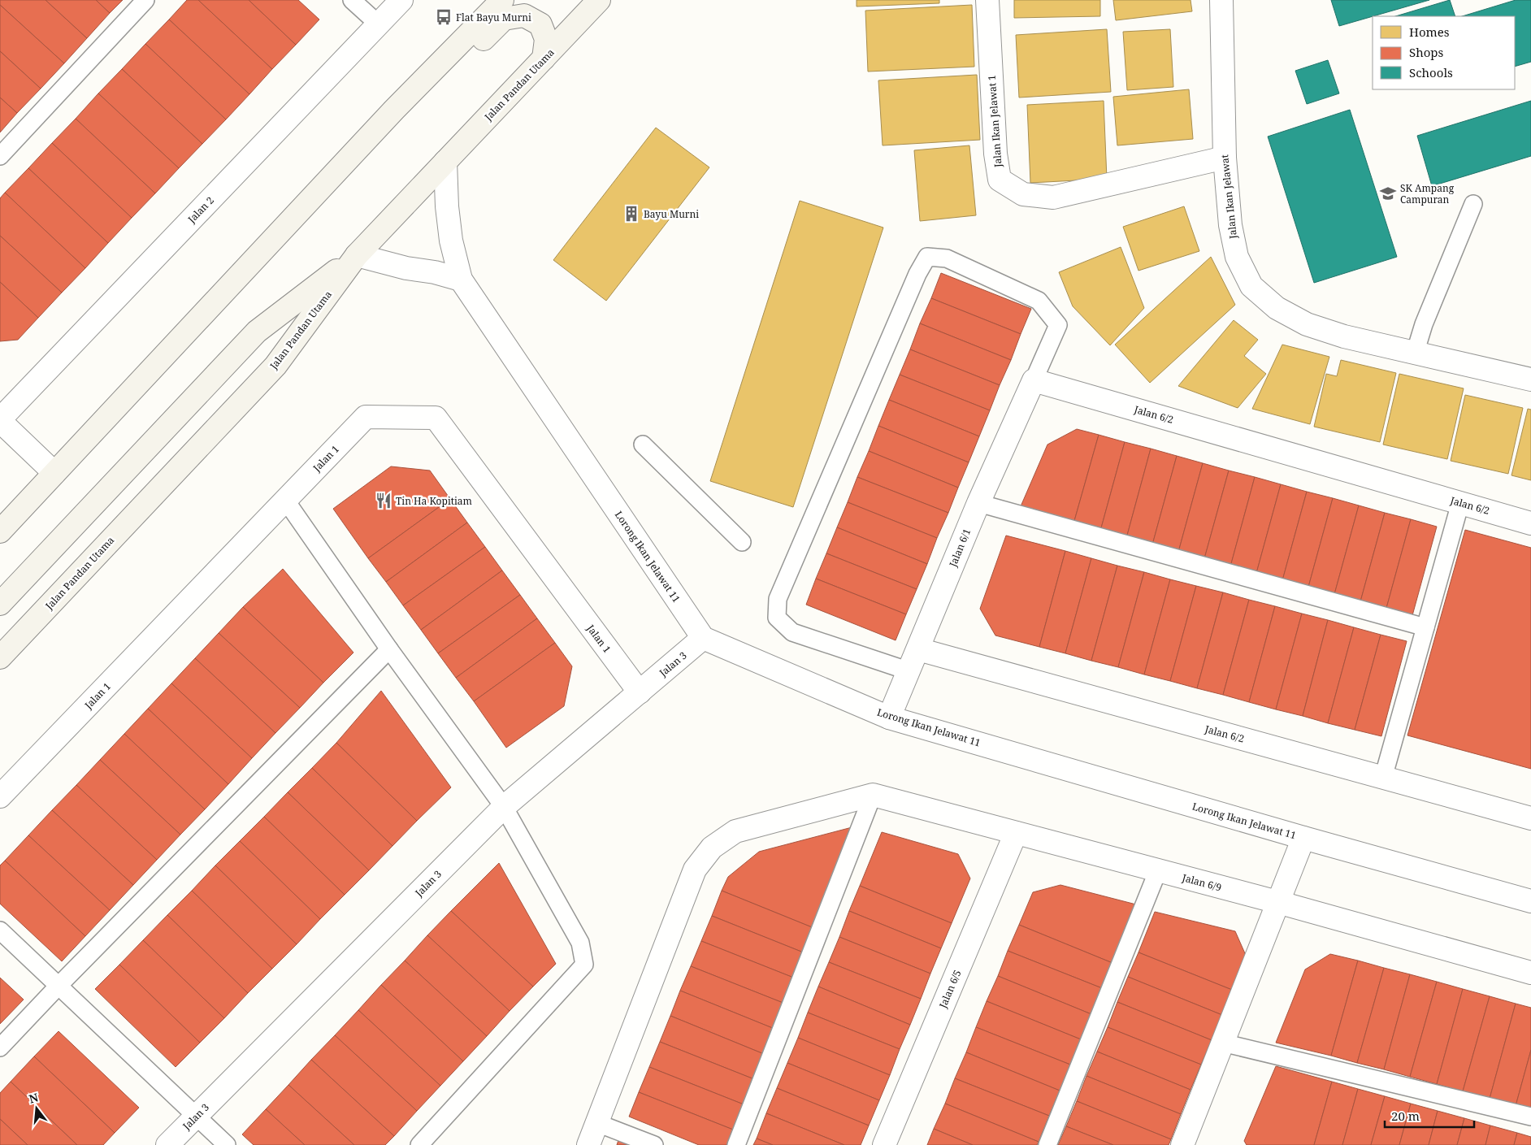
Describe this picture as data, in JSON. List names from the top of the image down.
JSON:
{
  "streets": {
    "main road": ["Jalan Pandan Utama"],
    "street": [
      "Jalan Ikan Jelawat 1",
      "Jalan Ikan Jelawat",
      "Jalan 2",
      "Jalan 6/2",
      "Jalan 1",
      "Jalan 6/1",
      "Lorong Ikan Jelawat 11",
      "Jalan 3",
      "Jalan 6/9",
      "Jalan 6/5"
    ]
  },
  "crossings": [
    ["Jalan Pandan Utama", "Lorong Ikan Jelawat 11"],
    ["Jalan Ikan Jelawat 1", "Jalan Ikan Jelawat"],
    ["Jalan 6/2", "Jalan 6/1"],
    ["Jalan 1", "Jalan 3"],
    ["Jalan 6/1", "Lorong Ikan Jelawat 11"],
    ["Lorong Ikan Jelawat 11", "Jalan 3"],
    ["Jalan 6/9", "Jalan 6/5"]
  ],
  "places": {
    "bus stop": ["Flat Bayu Murni"],
    "school or university": ["SK Ampang Campuran"],
    "building": ["Bayu Murni"],
    "restaurant": ["Tin Ha Kopitiam"]
  },
  "legend": ["Homes", "Shops", "Schools"],
  "scale_bar": "20 m",
  "north": "top"
}
